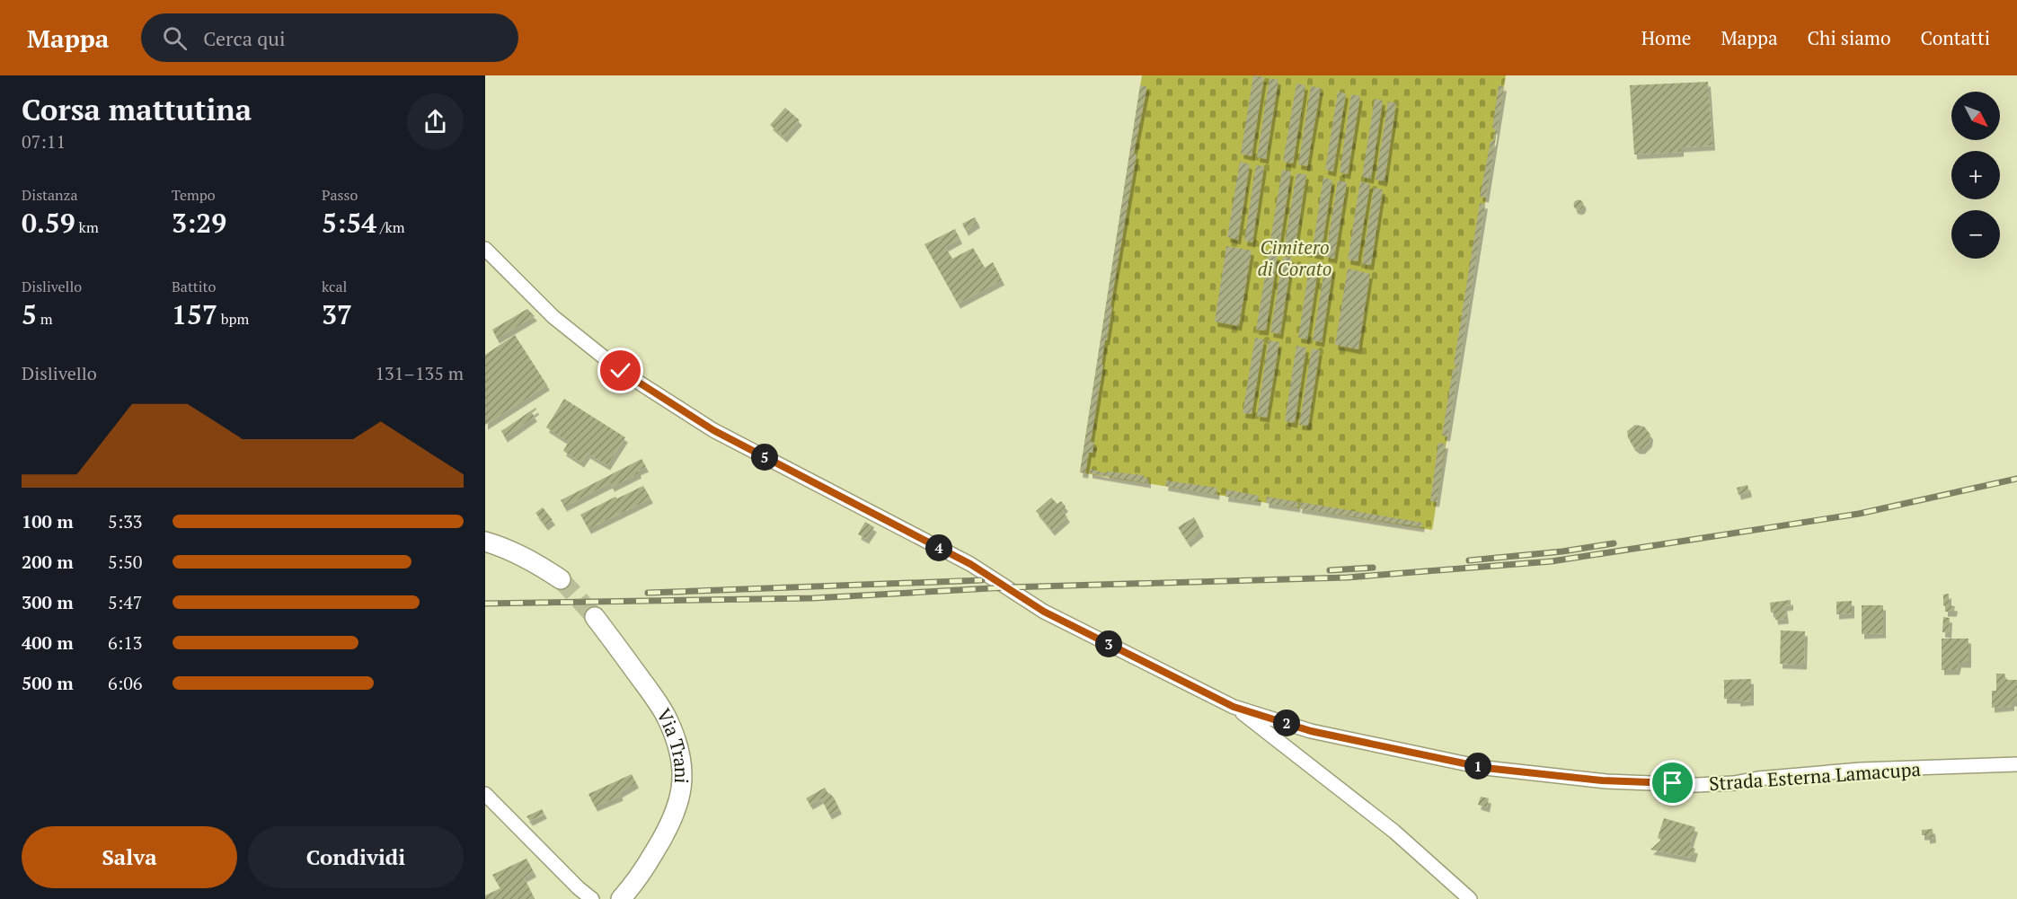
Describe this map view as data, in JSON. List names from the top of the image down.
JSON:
{
  "streets": {
    "main road": ["Via Trani"],
    "street": ["Strada Esterna Lamacupa"]
  },
  "parks": ["Cimitero di Corato"],
  "north": "bottom right",
  "page": {
    "header": "Mappa",
    "search": "Cerca qui",
    "nav": [
      "Home",
      "Mappa",
      "Chi siamo",
      "Contatti"
    ],
    "heading": ["Corsa mattutina", "07:11"],
    "map_buttons": ["+", "−"],
    "stats": [
      ["Distanza", "0.59 km"],
      ["Tempo", "3:29"],
      ["Passo", "5:54 /km"],
      ["Dislivello", "5 m"],
      ["Battito", "157 bpm"],
      ["kcal", "37"]
    ],
    "chart": ["Dislivello", "131–135 m"],
    "pins": [
      "5",
      "4",
      "3",
      "2",
      "1"
    ],
    "list": [
      {
        "name": "100 m",
        "note": "5:33"
      },
      {
        "name": "200 m",
        "note": "5:50"
      },
      {
        "name": "300 m",
        "note": "5:47"
      },
      {
        "name": "400 m",
        "note": "6:13"
      },
      {
        "name": "500 m",
        "note": "6:06"
      }
    ],
    "buttons": ["Salva", "Condividi"]
  }
}
